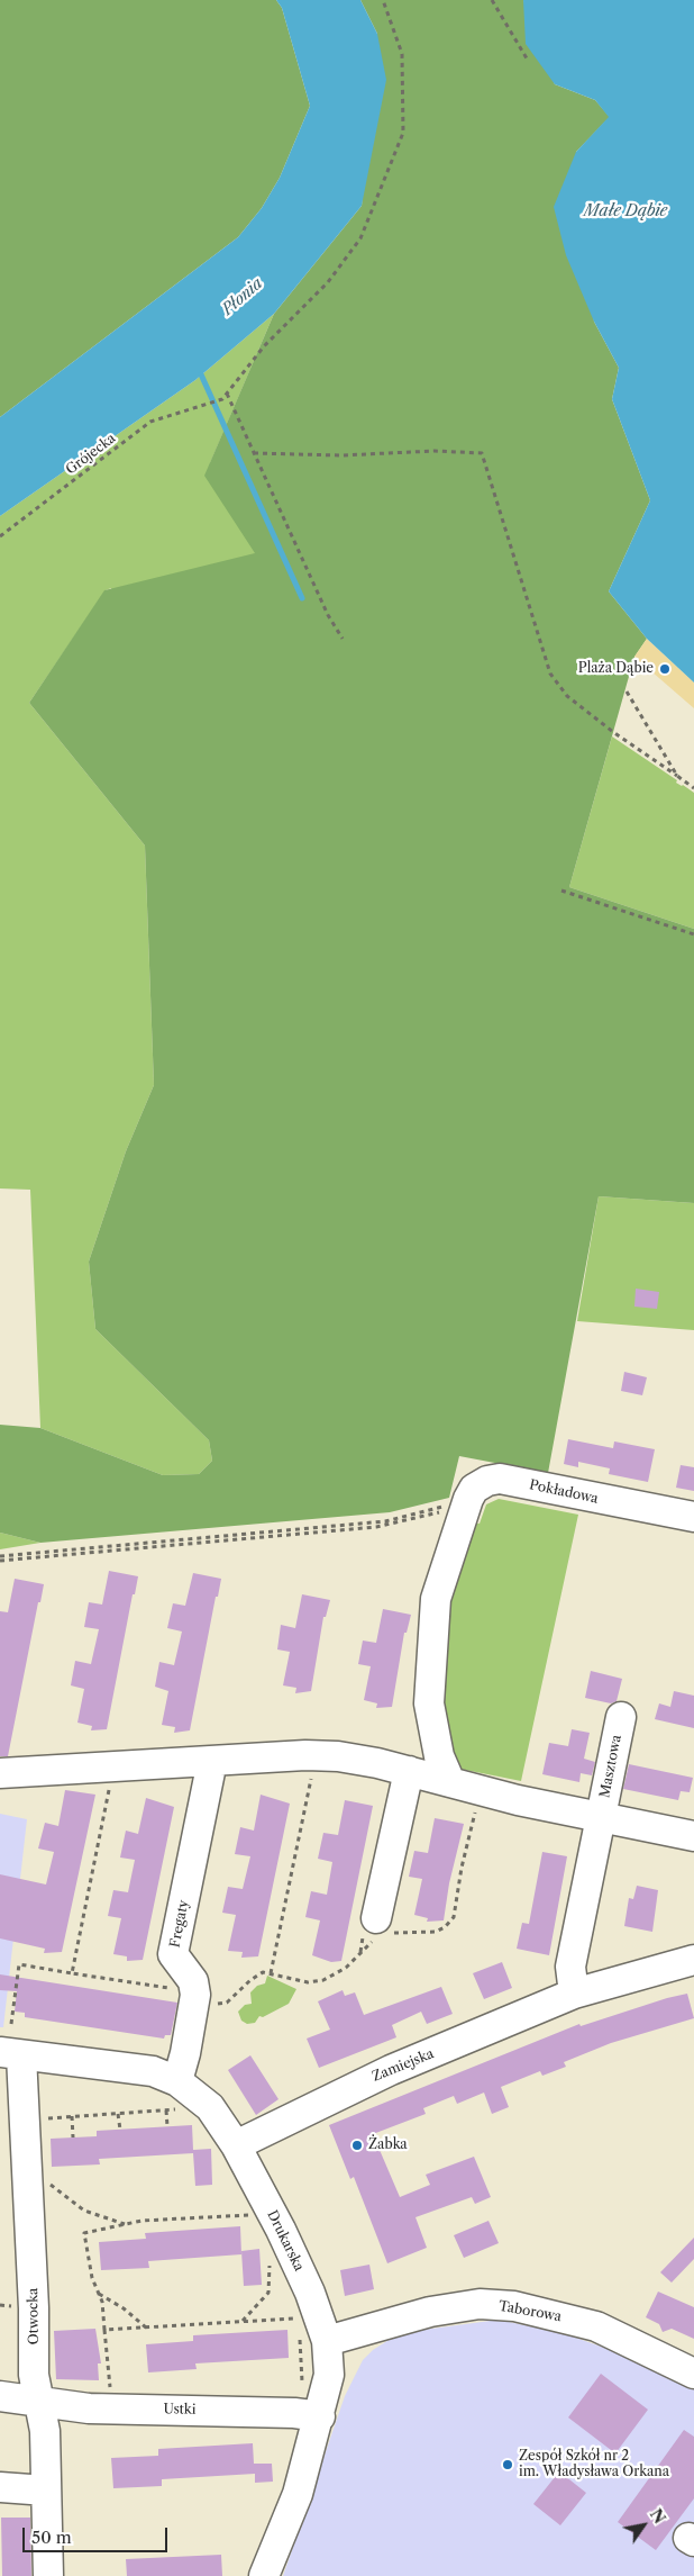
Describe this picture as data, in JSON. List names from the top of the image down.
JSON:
{
  "streets": {
    "street": [
      "Pokładowa",
      "Masztowa",
      "Fregaty",
      "Zamiejska",
      "Drukarska",
      "Taborowa",
      "Otwocka",
      "Ustki"
    ],
    "path": ["Grójecka"]
  },
  "crossings": [
    ["Pokładowa", "Masztowa"],
    ["Zamiejska", "Drukarska"],
    ["Drukarska", "Taborowa"],
    ["Drukarska", "Otwocka"],
    ["Drukarska", "Ustki"],
    ["Otwocka", "Ustki"]
  ],
  "water": ["Małe Dąbie", "Płonia"],
  "places": ["Plaża Dąbie", "Żabka", "Zespół Szkół nr 2 im. Władysława Orkana"],
  "scale_bar": "50 m",
  "north": "top right"
}
